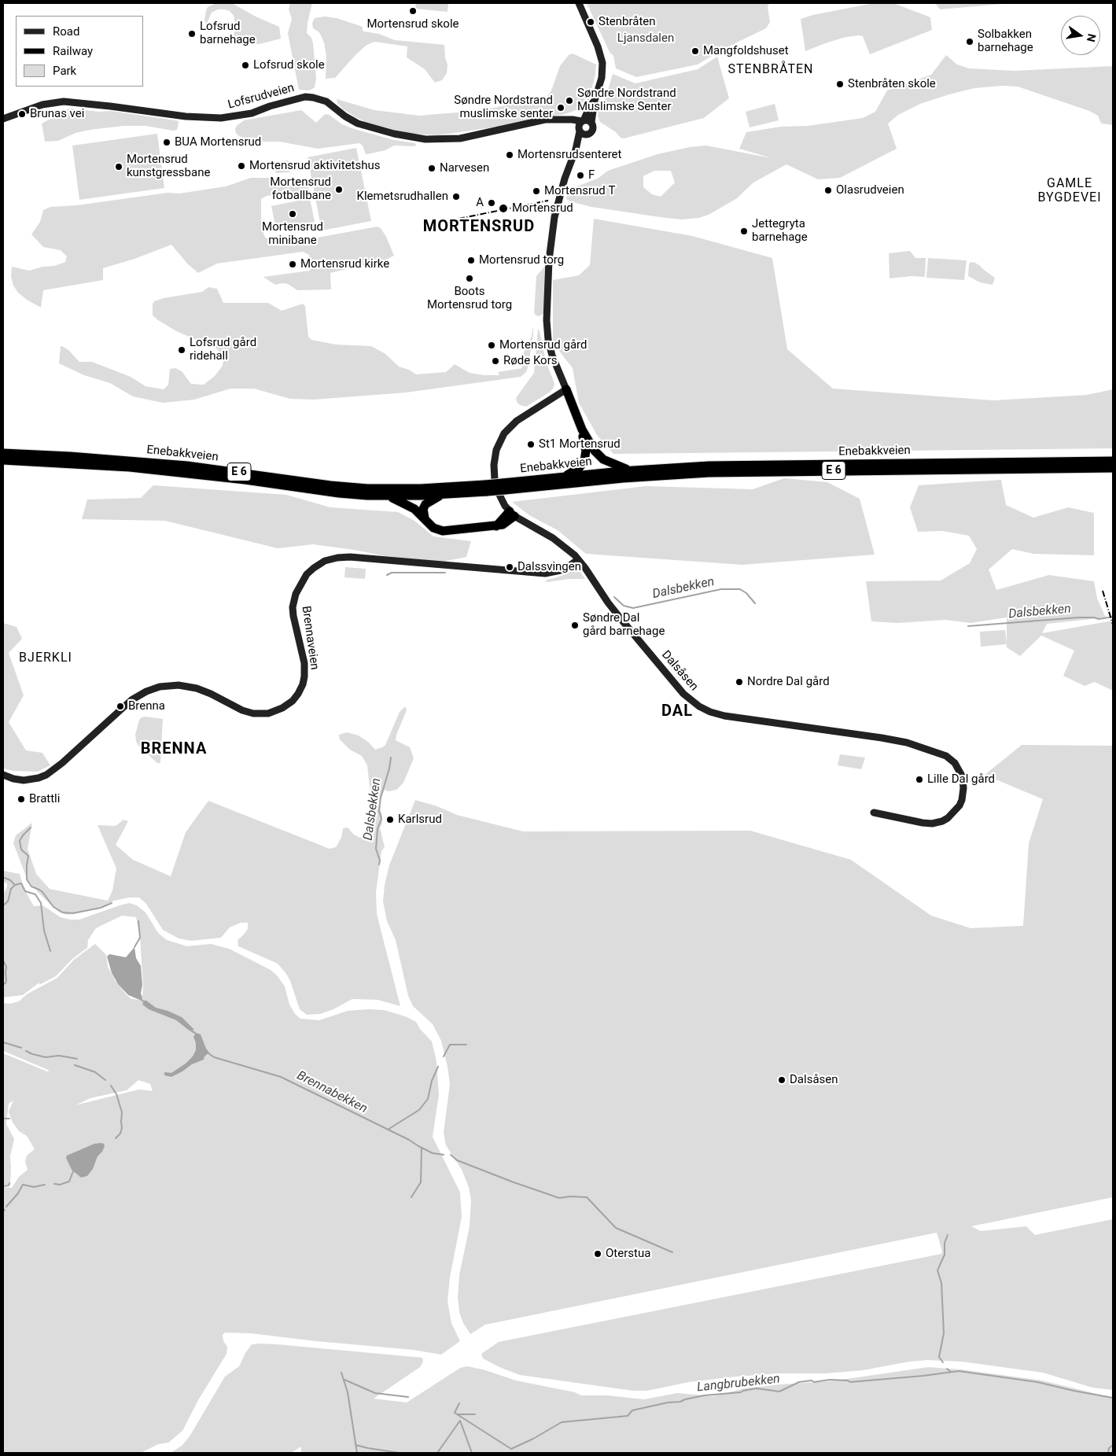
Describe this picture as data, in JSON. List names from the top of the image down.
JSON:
{
  "streets": {
    "highway": ["Enebakkveien", "E 6"],
    "street": ["Lofsrudveien", "Brennaveien", "Dalsåsen"]
  },
  "crossings": [
    ["Enebakkveien", "E 6"],
    ["E 6", "Dalsåsen"],
    ["Brennaveien", "Dalsåsen"]
  ],
  "districts": [
    "STENBRÅTEN",
    "GAMLE BYGDEVEI",
    "MORTENSRUD",
    "BJERKLI",
    "DAL",
    "BRENNA"
  ],
  "water": ["Dalsbekken", "Brennabekken", "Langbrubekken"],
  "parks": ["Ljansdalen"],
  "places": [
    "Mortensrud skole",
    "Stenbråten",
    "Lofsrud barnehage",
    "Solbakken barnehage",
    "Mangfoldshuset",
    "Lofsrud skole",
    "Stenbråten skole",
    "Søndre Nordstrand Muslimske Senter",
    "Søndre Nordstrand muslimske senter",
    "Brunas vei",
    "BUA Mortensrud",
    "Mortensrudsenteret",
    "Mortensrud aktivitetshus",
    "Mortensrud kunstgressbane",
    "Narvesen",
    "F",
    "Mortensrud fotballbane",
    "Olasrudveien",
    "Mortensrud T",
    "Klemetsrudhallen",
    "A",
    "Mortensrud",
    "Mortensrud minibane",
    "Jettegryta barnehage",
    "Mortensrud torg",
    "Mortensrud kirke",
    "Boots Mortensrud torg",
    "Mortensrud gård",
    "Lofsrud gård ridehall",
    "Røde Kors",
    "St1 Mortensrud",
    "Dalssvingen",
    "Søndre Dal gård barnehage",
    "Nordre Dal gård",
    "Brenna",
    "Lille Dal gård",
    "Brattli",
    "Karlsrud",
    "Dalsåsen",
    "Oterstua"
  ],
  "legend": ["Road", "Railway", "Park"],
  "north": "right"
}
